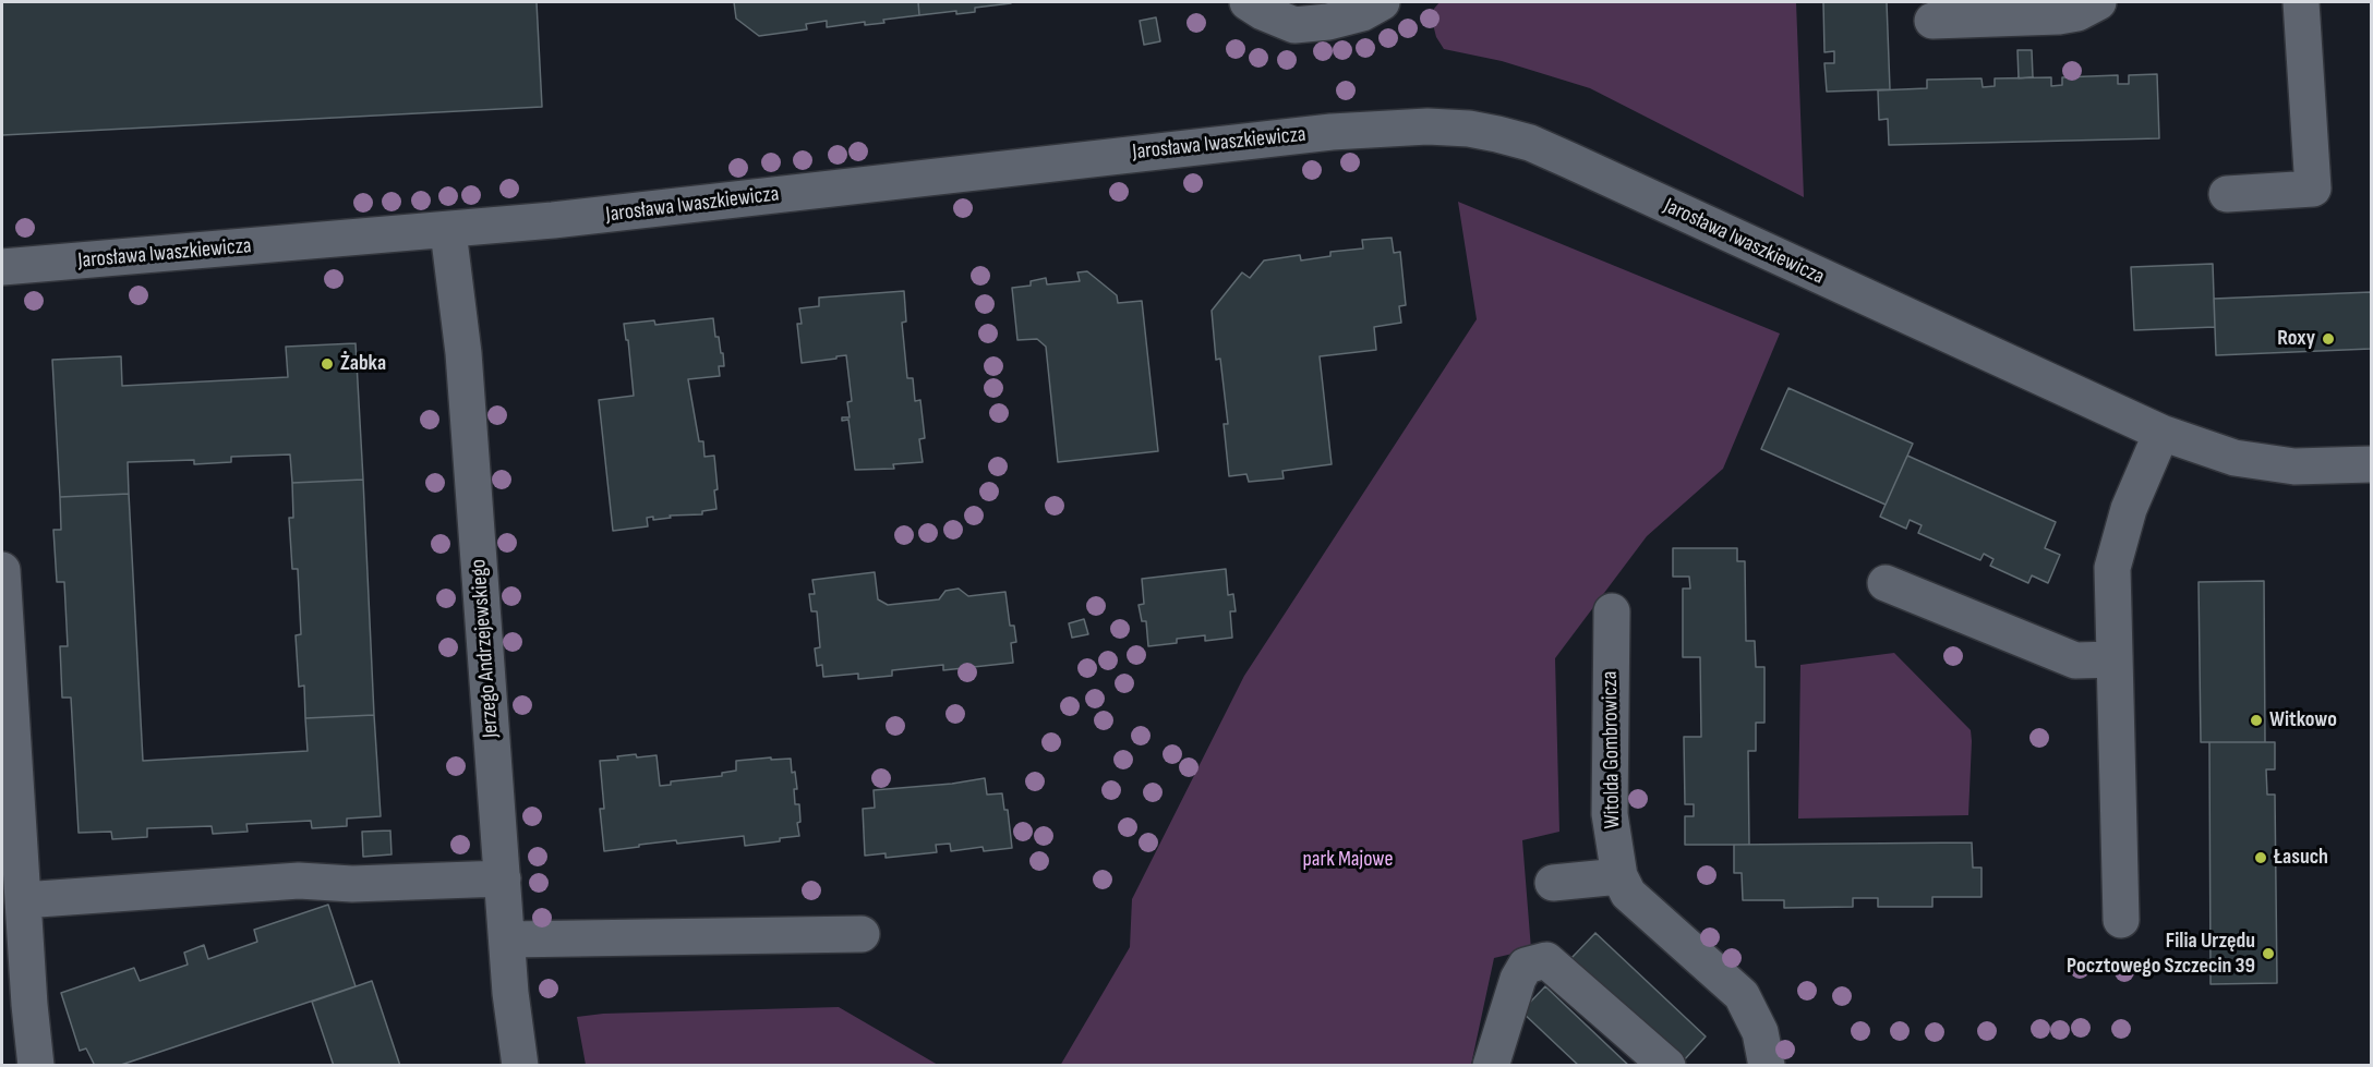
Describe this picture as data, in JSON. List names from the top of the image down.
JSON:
{
  "streets": {
    "street": ["Jarosława Iwaszkiewicza", "Jerzego Andrzejewskiego", "Witolda Gombrowicza"]
  },
  "crossings": [
    ["Jarosława Iwaszkiewicza", "Jerzego Andrzejewskiego"]
  ],
  "parks": ["park Majowe"],
  "places": [
    "Roxy",
    "Żabka",
    "Witkowo",
    "Łasuch",
    "Filia Urzędu Pocztowego Szczecin 39"
  ]
}
